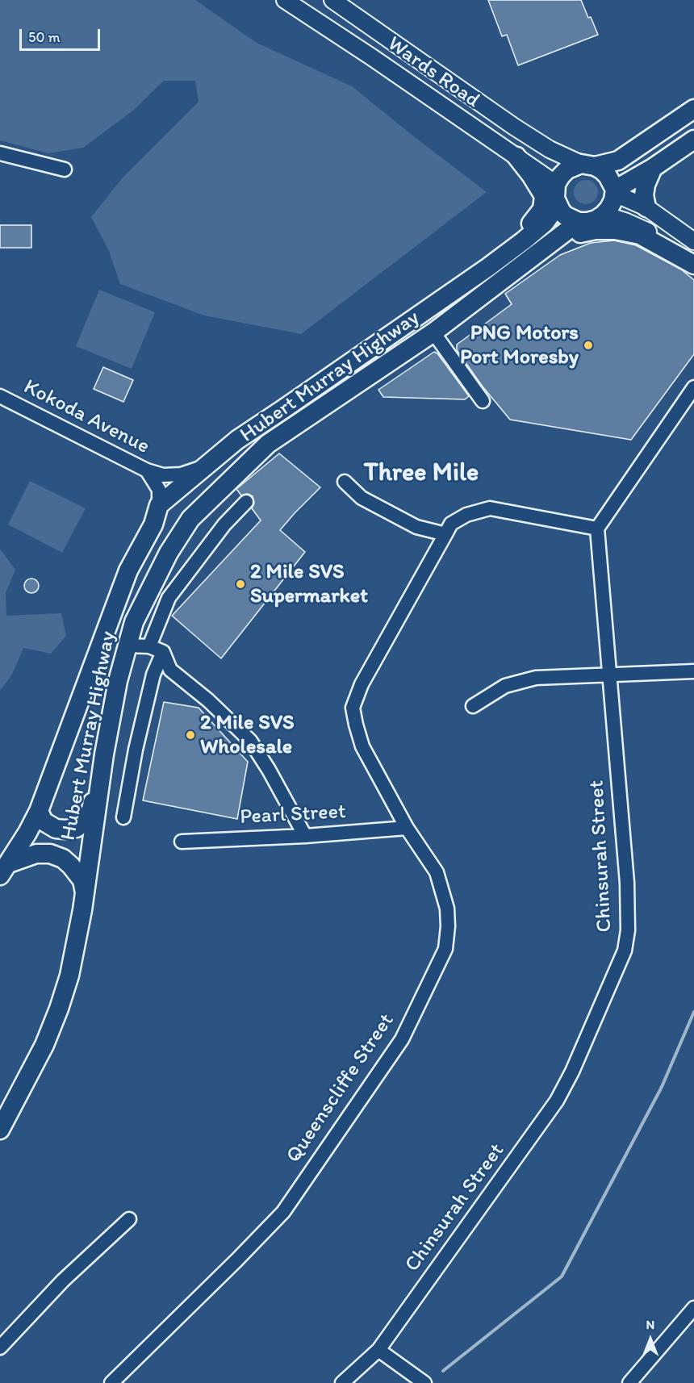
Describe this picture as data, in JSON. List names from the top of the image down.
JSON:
{
  "streets": {
    "highway": ["Hubert Murray Highway"],
    "main road": ["Wards Road"],
    "street": [
      "Kokoda Avenue",
      "Pearl Street",
      "Chinsurah Street",
      "Queenscliffe Street"
    ]
  },
  "crossings": [
    ["Wards Road", "Hubert Murray Highway"],
    ["Hubert Murray Highway", "Kokoda Avenue"],
    ["Pearl Street", "Queenscliffe Street"],
    ["Chinsurah Street", "Queenscliffe Street"]
  ],
  "districts": ["Three Mile"],
  "places": ["PNG Motors Port Moresby", "2 Mile SVS Supermarket", "2 Mile SVS Wholesale"],
  "scale_bar": "50 m",
  "north": "top"
}
